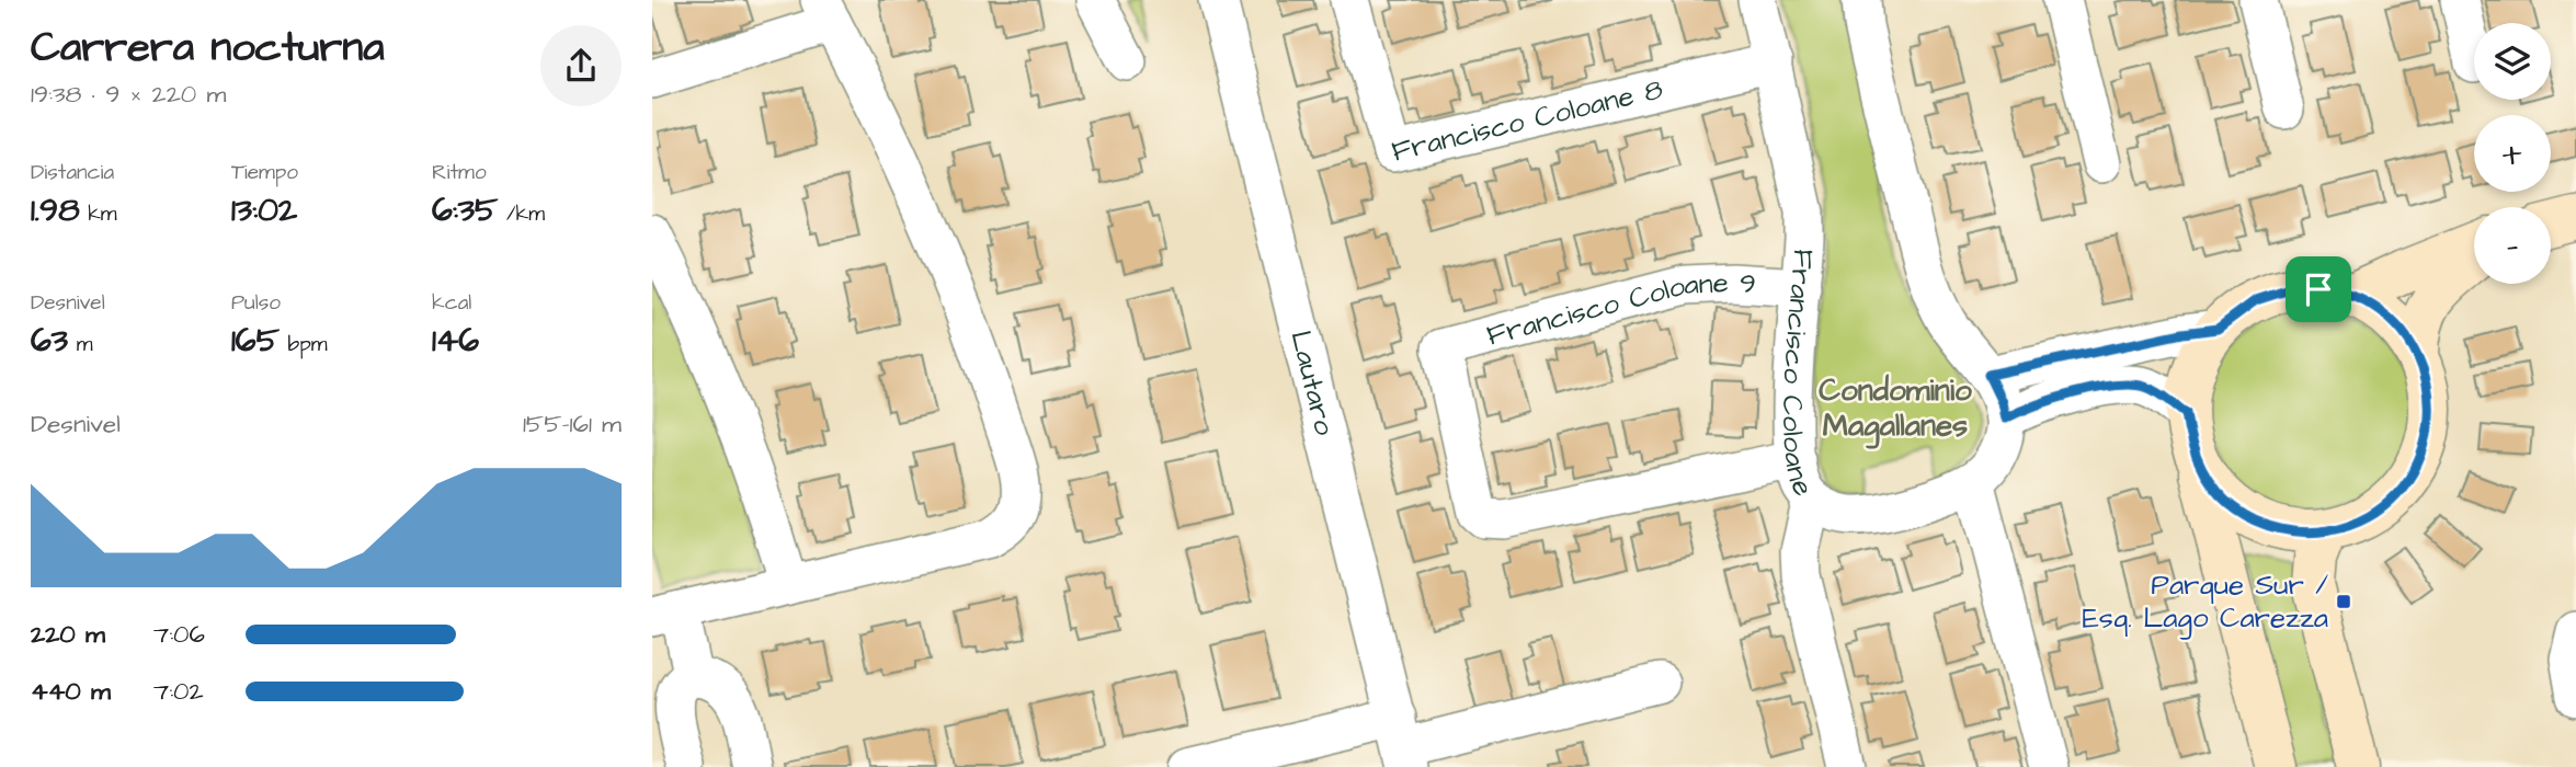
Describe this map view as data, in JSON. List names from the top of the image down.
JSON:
{
  "streets": {
    "street": [
      "Francisco Coloane 8",
      "Francisco Coloane 9",
      "Francisco Coloane",
      "Lautaro"
    ]
  },
  "crossings": [
    ["Francisco Coloane 8", "Francisco Coloane"],
    ["Francisco Coloane 9", "Francisco Coloane"]
  ],
  "districts": ["Condominio Magallanes"],
  "places": {
    "transit": ["Parque Sur / Esq. Lago Carezza"]
  },
  "page": {
    "heading": ["Carrera nocturna", "19:38 · 9 × 220 m"],
    "map_buttons": ["+", "−"],
    "stats": [
      ["Distancia", "1.98 km"],
      ["Tiempo", "13:02"],
      ["Ritmo", "6:35 /km"],
      ["Desnivel", "63 m"],
      ["Pulso", "165 bpm"],
      ["kcal", "146"]
    ],
    "chart": ["Desnivel", "155–161 m"],
    "list": [
      {
        "name": "220 m",
        "note": "7:06"
      },
      {
        "name": "440 m",
        "note": "7:02"
      }
    ]
  }
}
